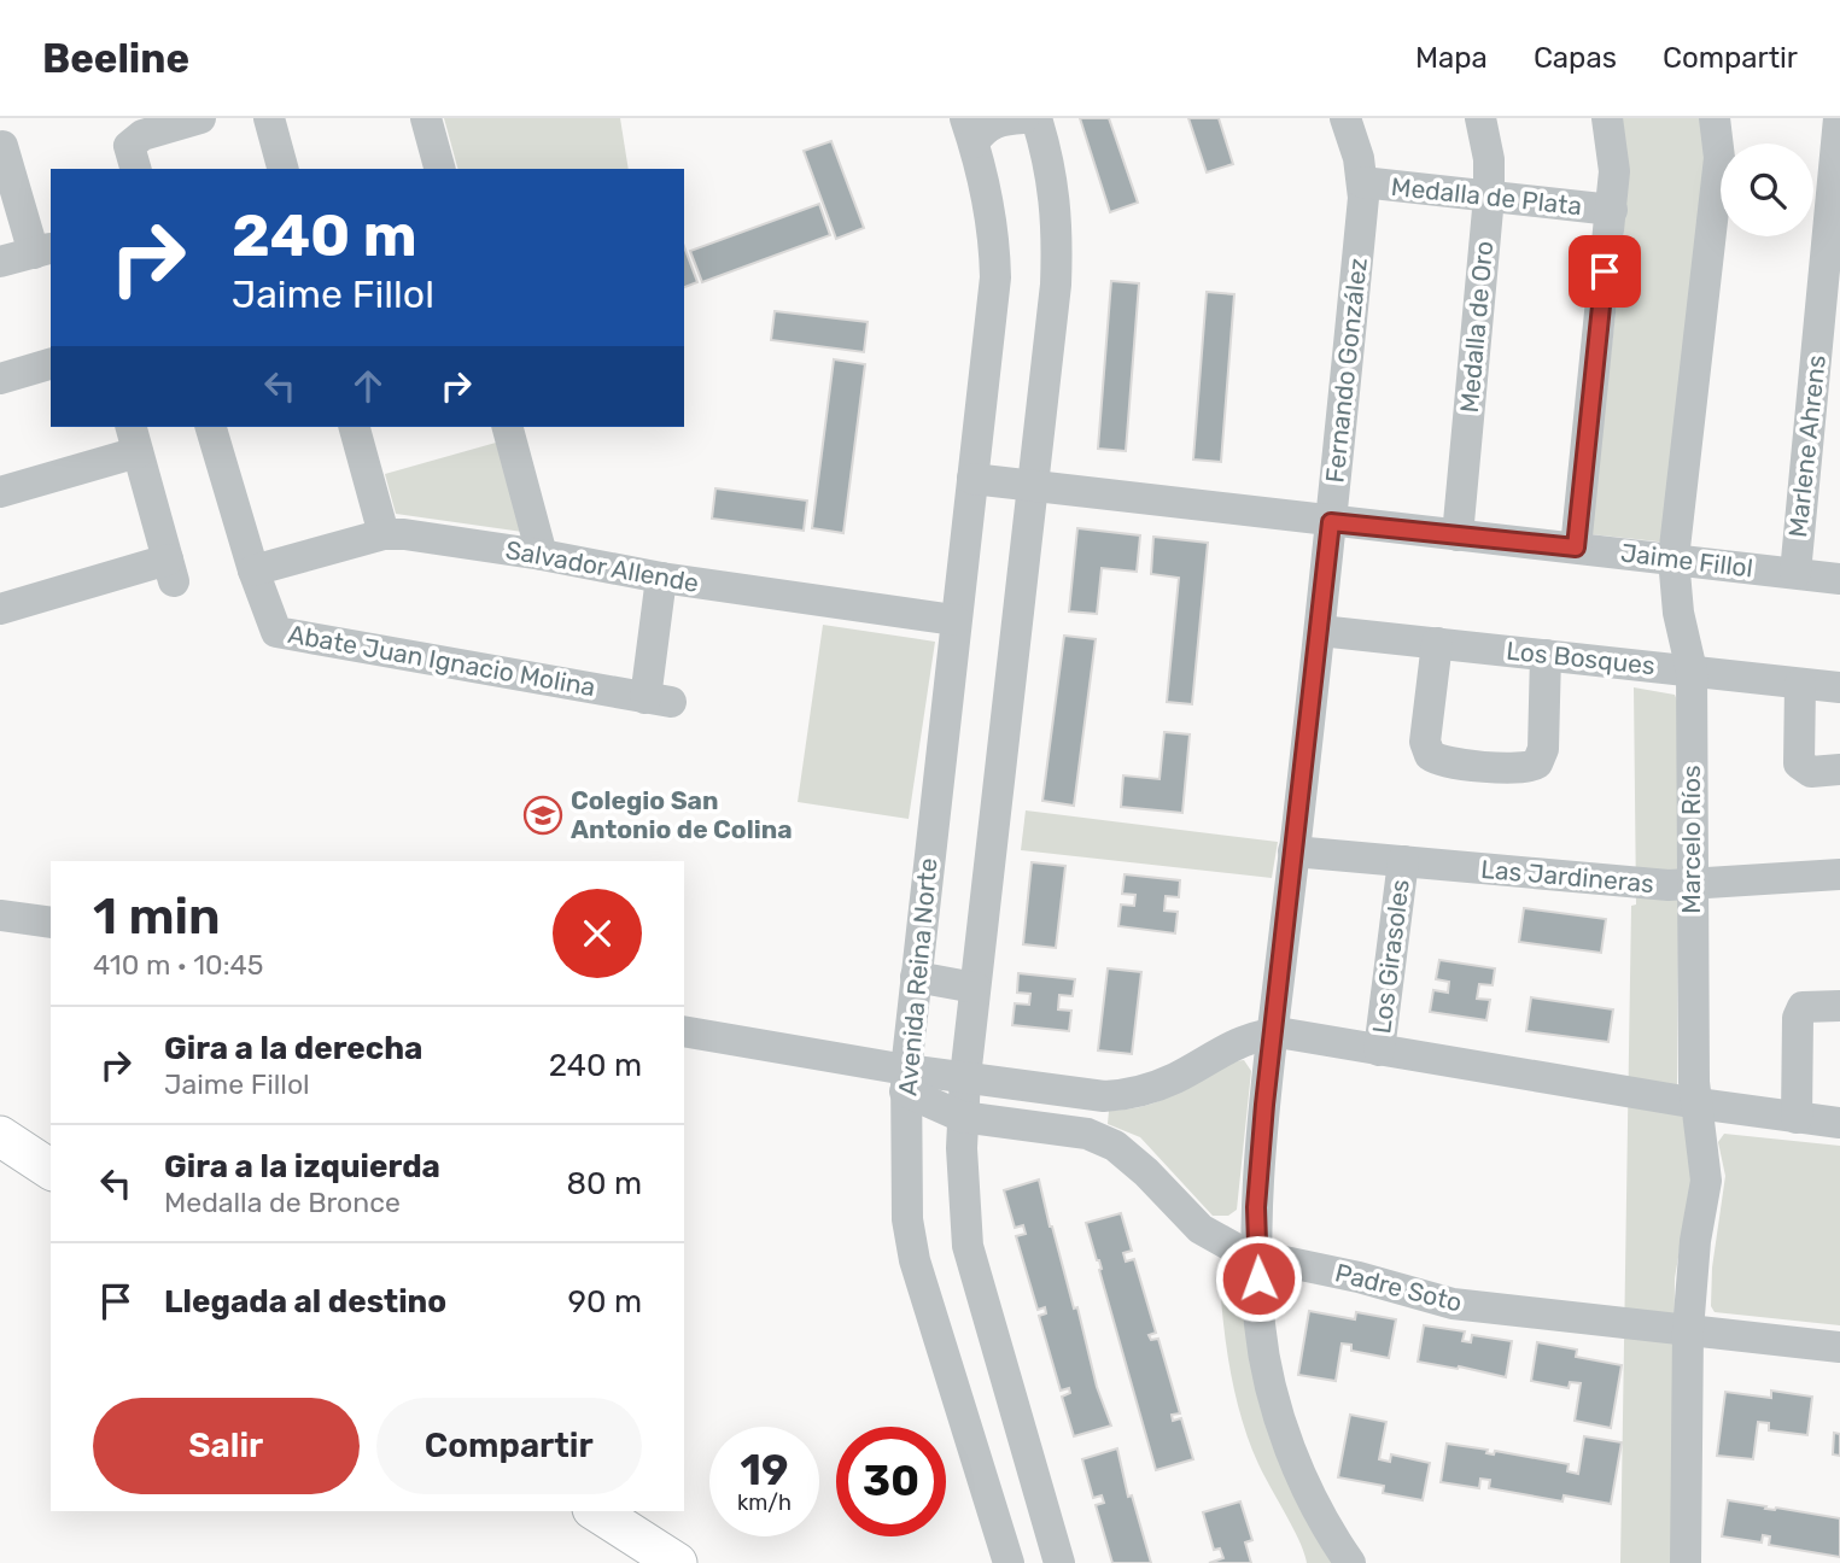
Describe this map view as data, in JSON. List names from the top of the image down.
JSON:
{
  "streets": {
    "street": [
      "Medalla de Plata",
      "Medalla de Oro",
      "Fernando González",
      "Marlene Ahrens",
      "Jaime Fillol",
      "Salvador Allende",
      "Los Bosques",
      "Abate Juan Ignacio Molina",
      "Marcelo Ríos",
      "Las Jardineras",
      "Los Girasoles",
      "Avenida Reina Norte",
      "Padre Soto"
    ]
  },
  "crossings": [
    ["Medalla de Plata", "Medalla de Oro"],
    ["Medalla de Plata", "Fernando González"],
    ["Medalla de Oro", "Jaime Fillol"],
    ["Fernando González", "Jaime Fillol"],
    ["Fernando González", "Los Bosques"],
    ["Fernando González", "Las Jardineras"],
    ["Fernando González", "Padre Soto"],
    ["Marlene Ahrens", "Jaime Fillol"],
    ["Jaime Fillol", "Marcelo Ríos"],
    ["Salvador Allende", "Abate Juan Ignacio Molina"],
    ["Salvador Allende", "Avenida Reina Norte"],
    ["Los Bosques", "Marcelo Ríos"],
    ["Marcelo Ríos", "Las Jardineras"],
    ["Marcelo Ríos", "Padre Soto"],
    ["Las Jardineras", "Los Girasoles"],
    ["Avenida Reina Norte", "Padre Soto"]
  ],
  "places": {
    "school or university": ["Colegio San Antonio de Colina"]
  },
  "page": {
    "header": "Beeline",
    "nav": ["Mapa", "Capas", "Compartir"],
    "turn": ["240 m", "Jaime Fillol"],
    "heading": ["1 min", "410 m · 10:45"],
    "list": [
      {
        "name": "Gira a la derecha",
        "note": "Jaime Fillol",
        "value": "240 m"
      },
      {
        "name": "Gira a la izquierda",
        "note": "Medalla de Bronce",
        "value": "80 m"
      },
      {
        "name": "Llegada al destino",
        "value": "90 m"
      }
    ],
    "buttons": ["Salir", "Compartir"],
    "speed": "19 km/h",
    "limit": "30"
  }
}
